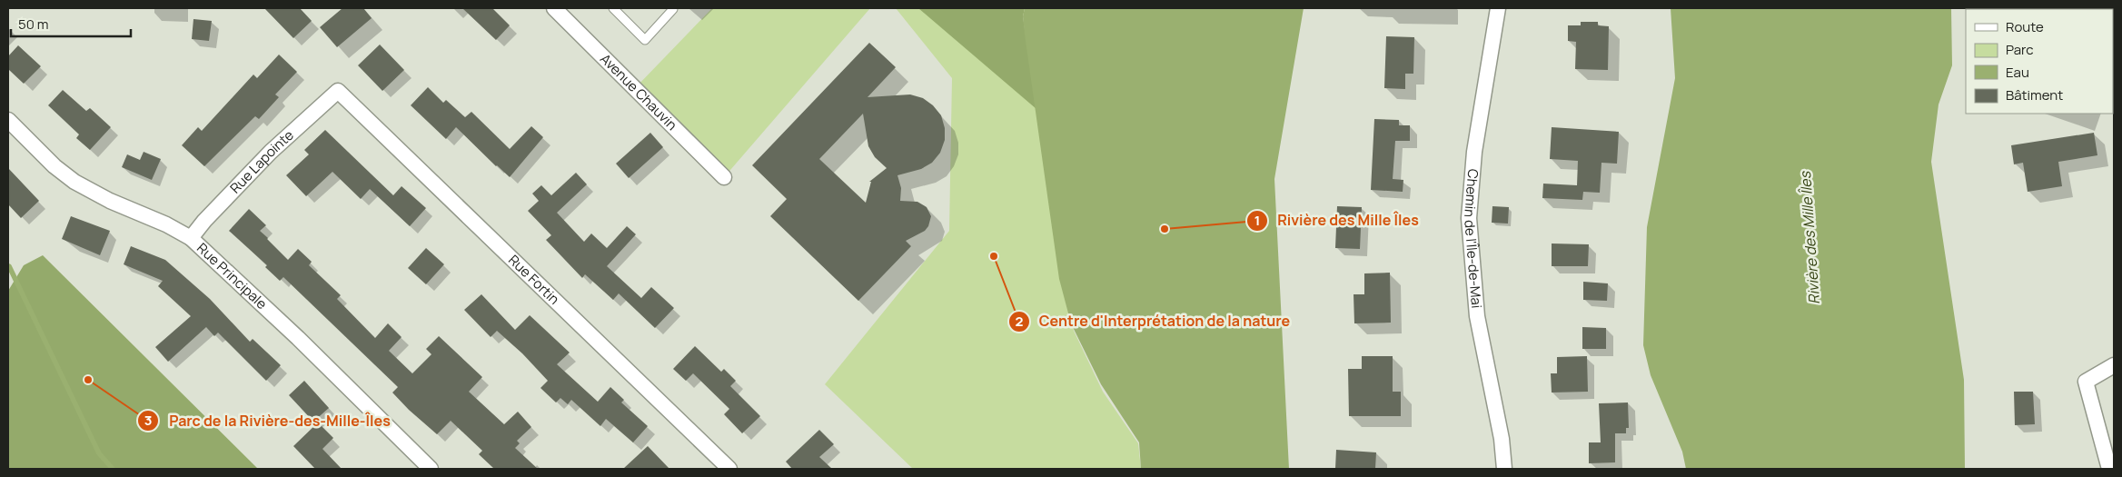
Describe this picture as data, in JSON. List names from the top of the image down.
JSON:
{
  "streets": {
    "street": [
      "Avenue Chauvin",
      "Rue Lapointe",
      "Chemin de l'Île-de-Mai",
      "Rue Principale",
      "Rue Fortin"
    ]
  },
  "crossings": [
    ["Rue Lapointe", "Rue Principale"],
    ["Rue Lapointe", "Rue Fortin"]
  ],
  "water": ["Rivière des Mille Îles"],
  "places": ["Rivière des Mille Îles", "Centre d'Interprétation de la nature", "Parc de la Rivière-des-Mille-Îles"],
  "legend": [
    "Route",
    "Parc",
    "Eau",
    "Bâtiment"
  ],
  "scale_bar": "50 m"
}
